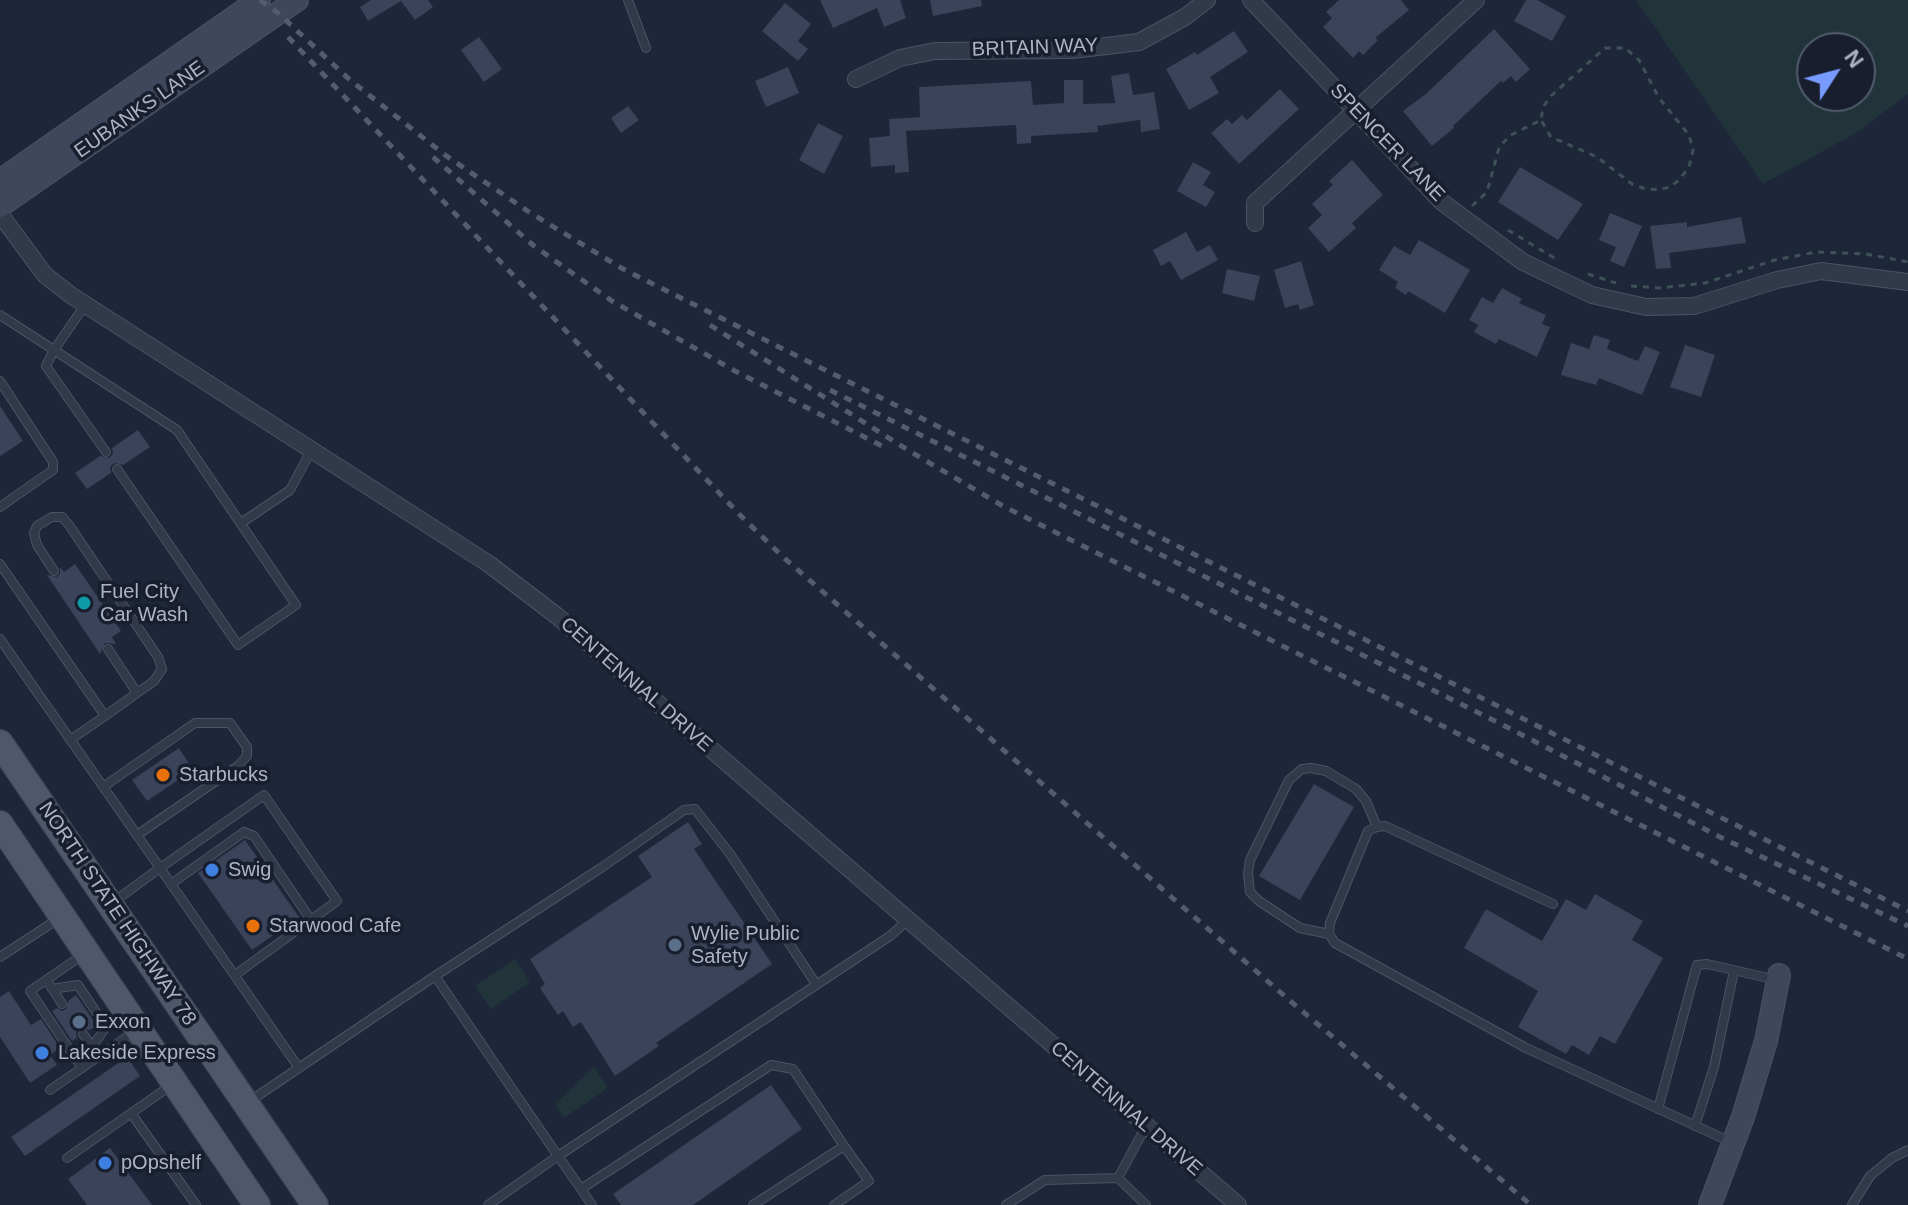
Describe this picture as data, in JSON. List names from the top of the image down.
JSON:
{
  "streets": {
    "main road": ["NORTH STATE HIGHWAY 78"],
    "street": [
      "BRITAIN WAY",
      "EUBANKS LANE",
      "SPENCER LANE",
      "CENTENNIAL DRIVE"
    ]
  },
  "places": [
    "Fuel City Car Wash",
    "Starbucks",
    "Swig",
    "Starwood Cafe",
    "Wylie Public Safety",
    "Exxon",
    "Lakeside Express",
    "pOpshelf"
  ],
  "north": "top right"
}
